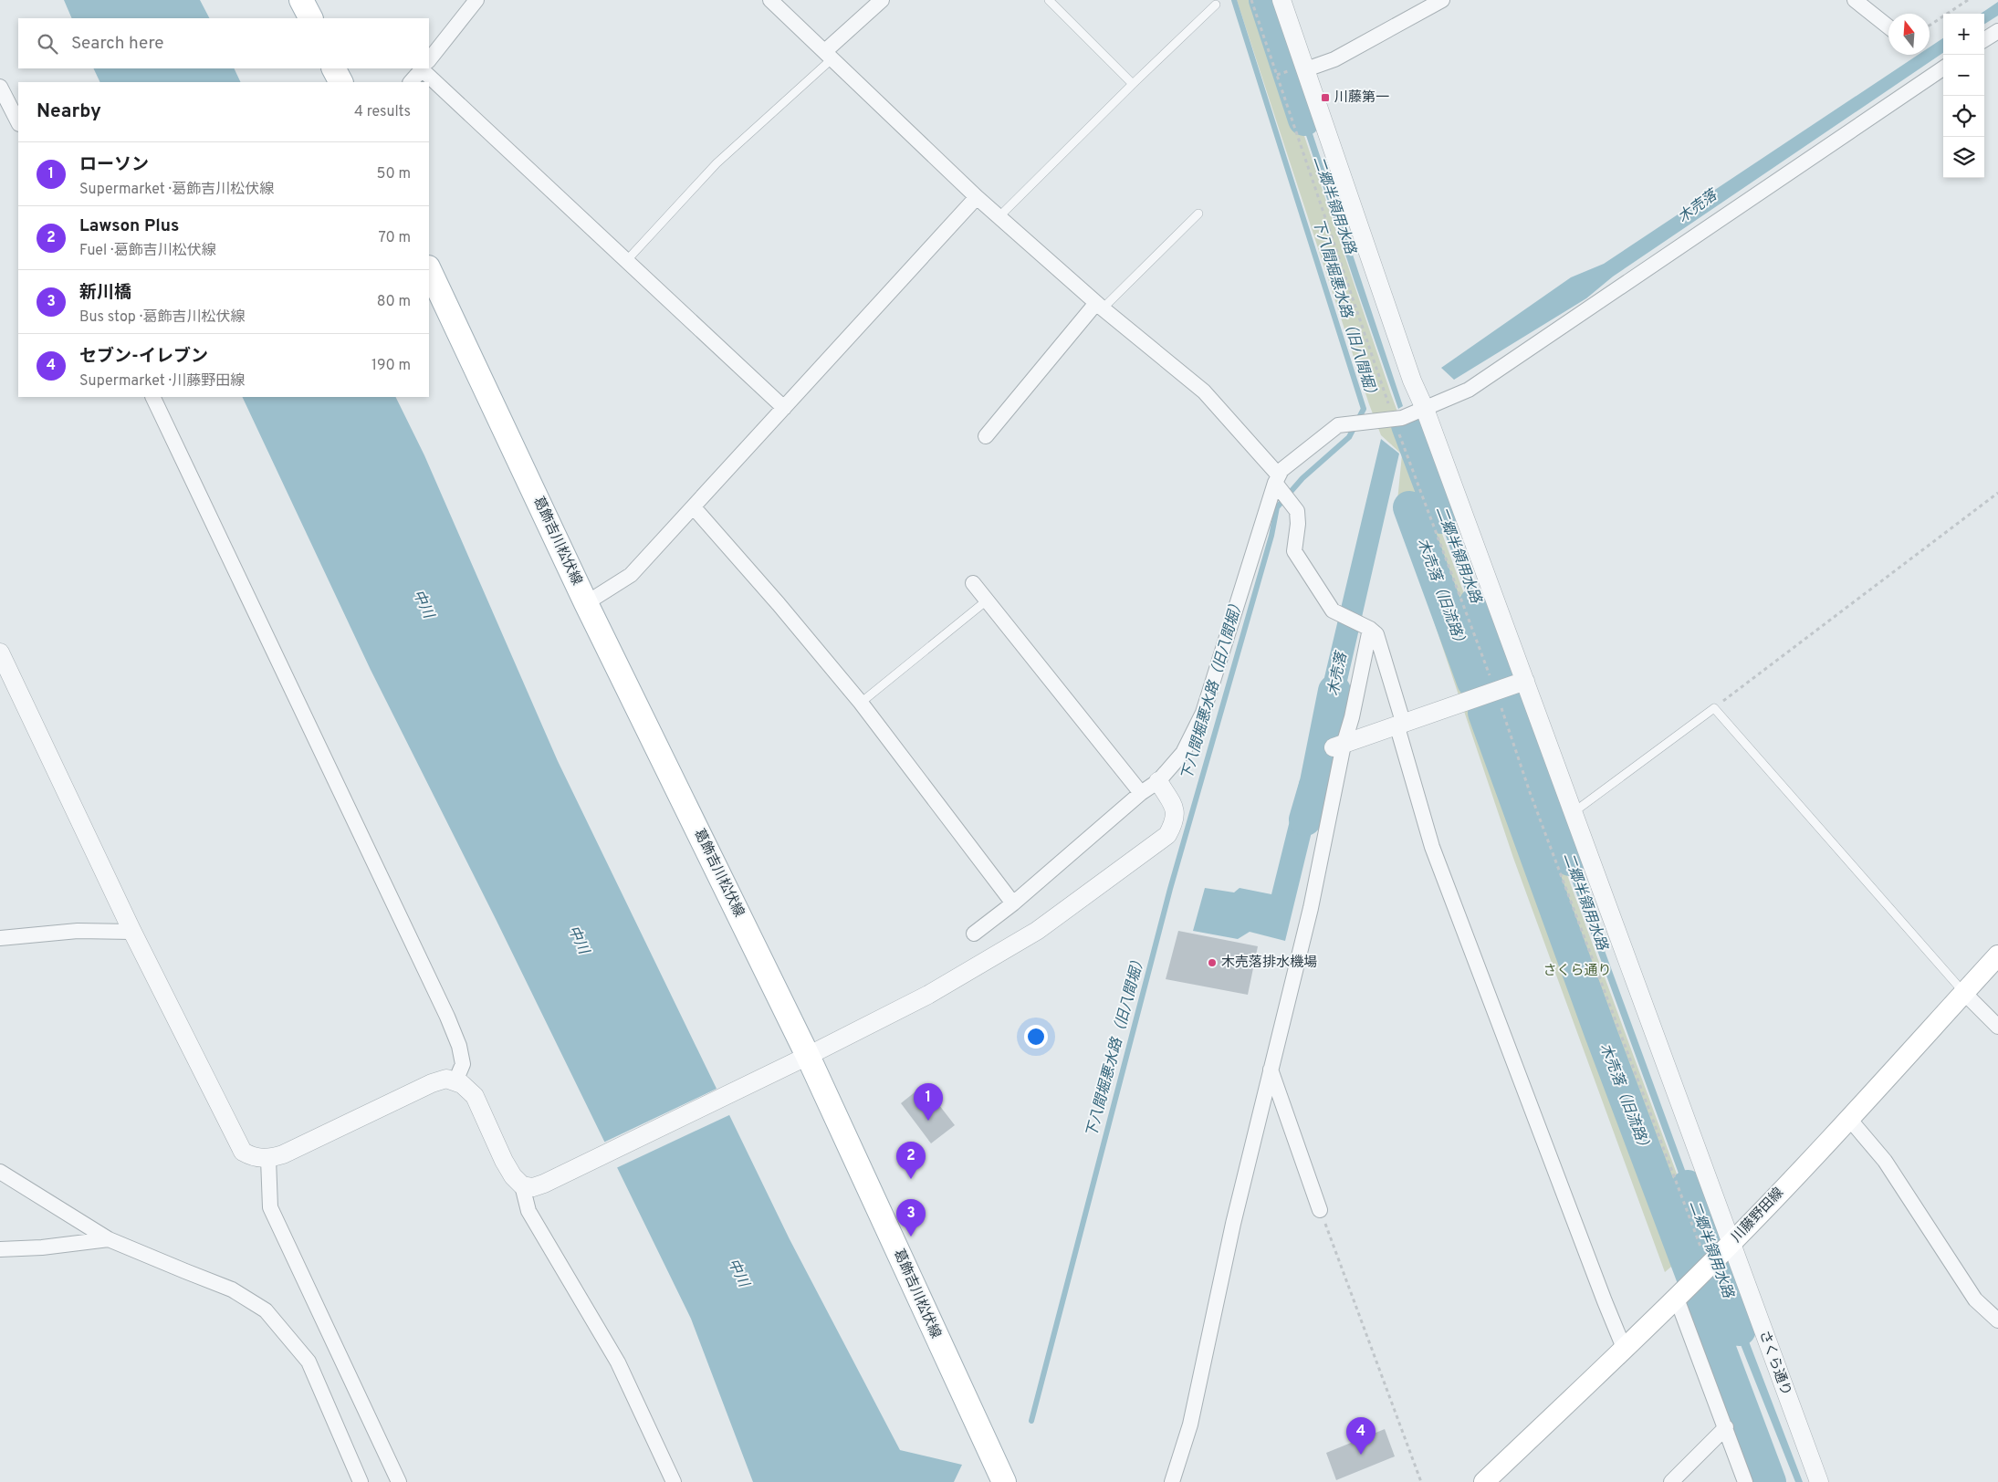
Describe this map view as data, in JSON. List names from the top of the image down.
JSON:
{
  "streets": {
    "main road": ["葛飾吉川松伏線", "川藤野田線"],
    "street": ["さくら通り"]
  },
  "crossings": [
    ["川藤野田線", "さくら通り"]
  ],
  "water": [
    "二郷半領用水路",
    "木売落",
    "下八間堀悪水路（旧八間堀）",
    "木売落（旧流路）",
    "中川"
  ],
  "parks": ["さくら通り"],
  "places": {
    "transit": ["川藤第一"],
    "other": ["木売落排水機場"]
  },
  "north": "top",
  "page": {
    "map_buttons": ["+", "−"],
    "search": "Search here",
    "heading": ["Nearby", "4 results"],
    "list": [
      {
        "mark": "1",
        "name": "ローソン",
        "note": "Supermarket · 葛飾吉川松伏線",
        "value": "50 m"
      },
      {
        "mark": "2",
        "name": "Lawson Plus",
        "note": "Fuel · 葛飾吉川松伏線",
        "value": "70 m"
      },
      {
        "mark": "3",
        "name": "新川橋",
        "note": "Bus stop · 葛飾吉川松伏線",
        "value": "80 m"
      },
      {
        "mark": "4",
        "name": "セブン-イレブン",
        "note": "Supermarket · 川藤野田線",
        "value": "190 m"
      }
    ],
    "pins": [
      "1",
      "2",
      "3",
      "4"
    ]
  }
}
